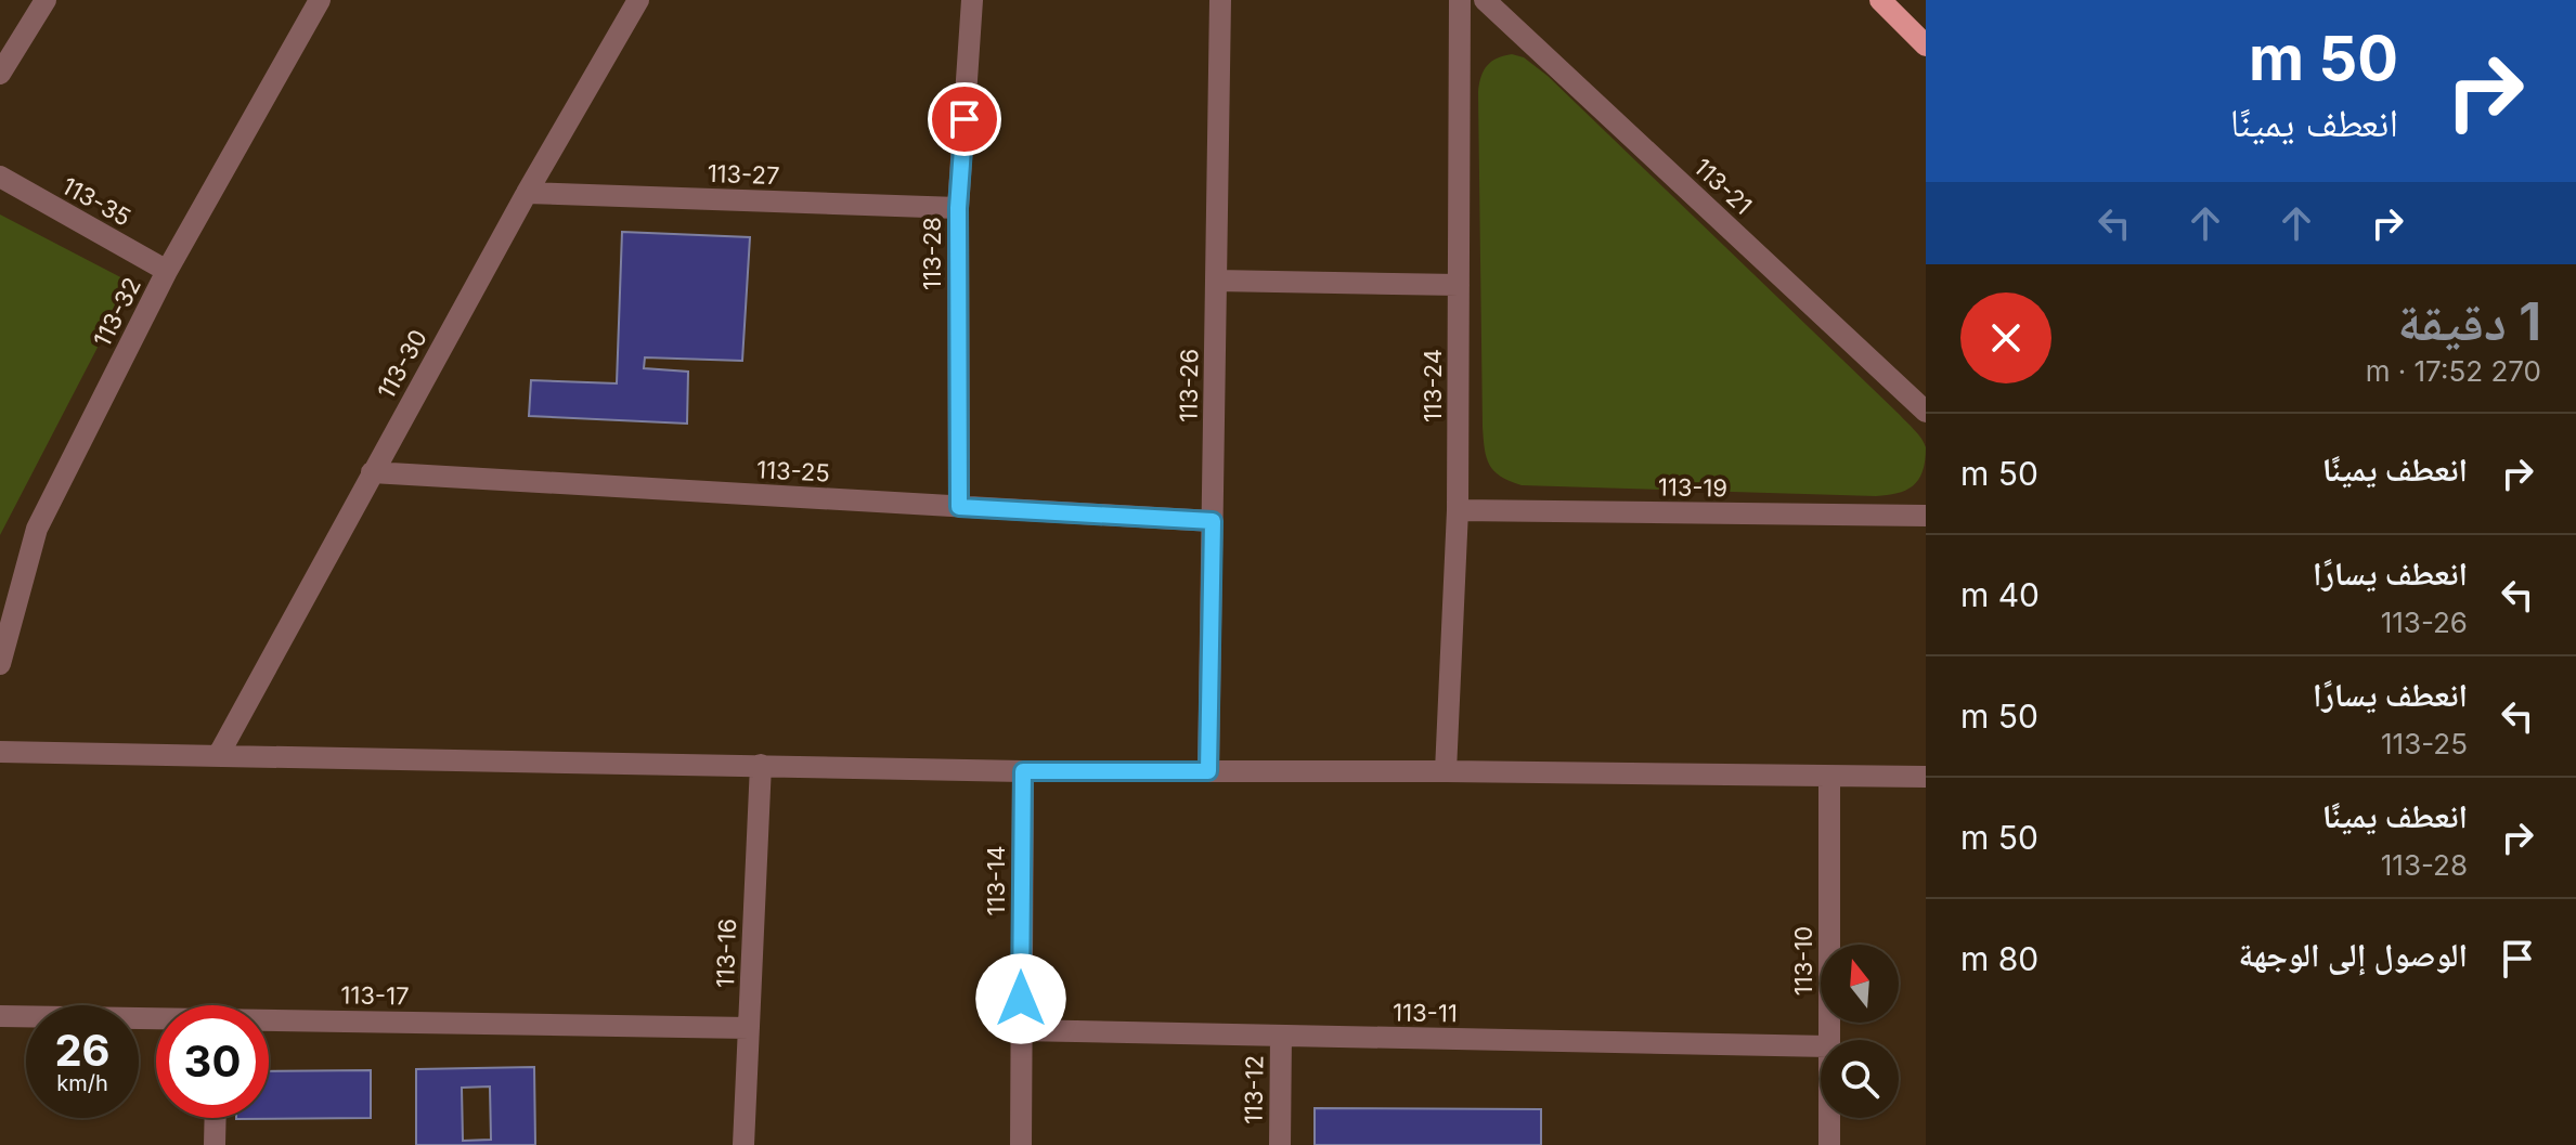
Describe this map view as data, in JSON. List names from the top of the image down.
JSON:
{
  "streets": {
    "street": [
      "113-27",
      "113-21",
      "113-35",
      "113-28",
      "113-32",
      "113-30",
      "113-26",
      "113-24",
      "113-25",
      "113-19",
      "113-14",
      "113-16",
      "113-10",
      "113-17",
      "113-11",
      "113-12"
    ]
  },
  "crossings": [
    ["113-27", "113-28"],
    ["113-27", "113-30"],
    ["113-35", "113-32"],
    ["113-28", "113-25"],
    ["113-30", "113-25"],
    ["113-26", "113-25"],
    ["113-24", "113-19"],
    ["113-14", "113-11"],
    ["113-16", "113-17"],
    ["113-11", "113-12"]
  ],
  "north": "top",
  "page": {
    "turn": ["50 m", "انعطف يمينًا"],
    "heading": ["1 دقيقة", "270 m · 17:52"],
    "list": [
      {
        "name": "انعطف يمينًا",
        "value": "50 m"
      },
      {
        "name": "انعطف يسارًا",
        "note": "113-26",
        "value": "40 m"
      },
      {
        "name": "انعطف يسارًا",
        "note": "113-25",
        "value": "50 m"
      },
      {
        "name": "انعطف يمينًا",
        "note": "113-28",
        "value": "50 m"
      },
      {
        "name": "الوصول إلى الوجهة",
        "value": "80 m"
      }
    ],
    "speed": "26 km/h",
    "limit": "30"
  }
}
